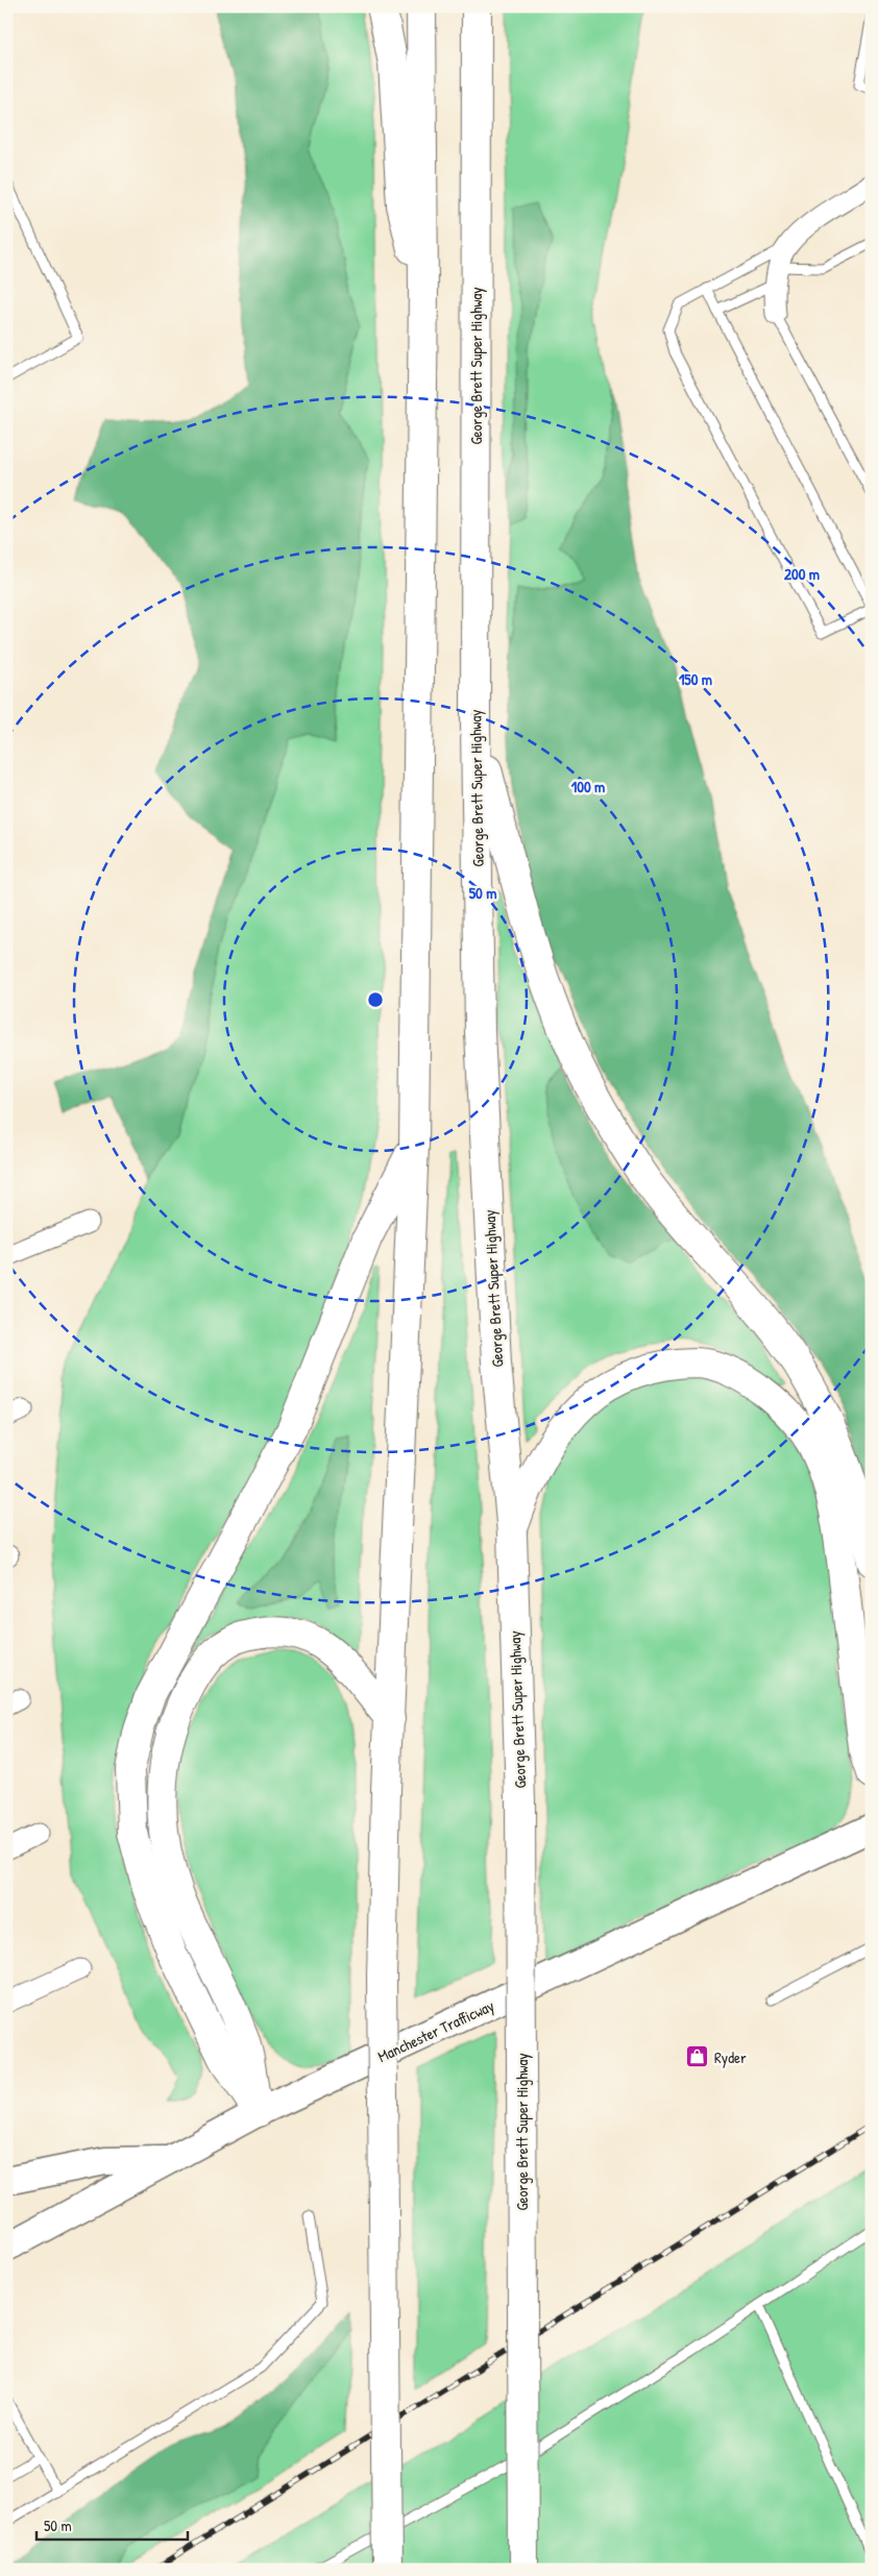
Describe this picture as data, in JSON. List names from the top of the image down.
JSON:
{
  "streets": {
    "highway": ["George Brett Super Highway"],
    "main road": ["Manchester Trafficway"]
  },
  "places": {
    "shop": ["Ryder"]
  },
  "scale_bar": "50 m",
  "rings": [
    "200 m",
    "150 m",
    "100 m",
    "50 m"
  ]
}
